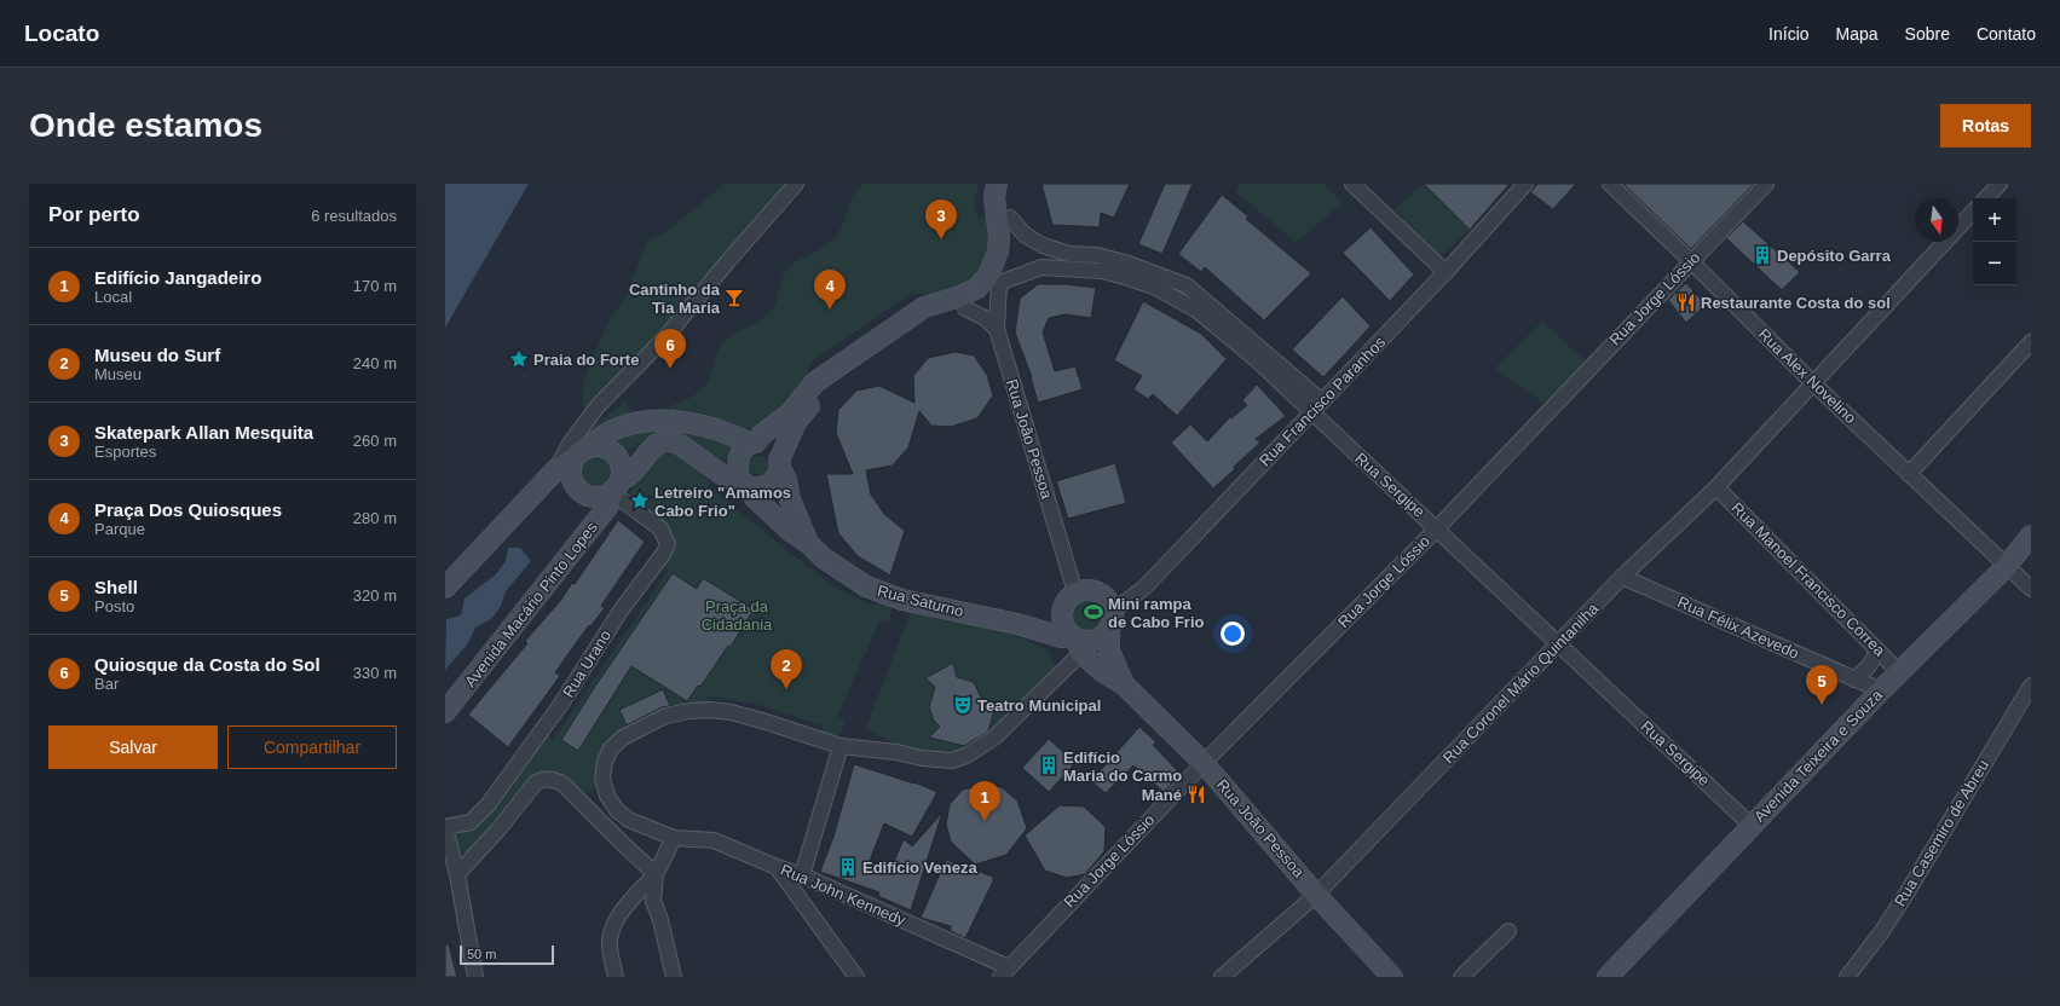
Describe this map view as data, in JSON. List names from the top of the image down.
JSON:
{
  "streets": {
    "main road": [
      "Rua João Pessoa",
      "Rua Saturno",
      "Avenida Macário Pinto Lopes",
      "Avenida Teixeira e Souza"
    ],
    "street": [
      "Rua Jorge Lóssio",
      "Rua Alex Novelino",
      "Rua Francisco Paranhos",
      "Rua Sergipe",
      "Rua Manoel Francisco Correa",
      "Rua Félix Azevedo",
      "Rua Urano",
      "Rua Coronel Mário Quintanilha",
      "Rua Casemiro de Abreu",
      "Rua John Kennedy"
    ]
  },
  "crossings": [
    ["Rua Jorge Lóssio", "Rua Alex Novelino"],
    ["Rua Jorge Lóssio", "Rua João Pessoa"],
    ["Rua Jorge Lóssio", "Rua Sergipe"],
    ["Rua Jorge Lóssio", "Rua John Kennedy"],
    ["Rua Alex Novelino", "Rua Coronel Mário Quintanilha"],
    ["Rua Alex Novelino", "Avenida Teixeira e Souza"],
    ["Rua Francisco Paranhos", "Rua João Pessoa"],
    ["Rua Francisco Paranhos", "Rua Sergipe"],
    ["Rua Francisco Paranhos", "Rua Saturno"],
    ["Rua João Pessoa", "Rua Sergipe"],
    ["Rua João Pessoa", "Rua Saturno"],
    ["Rua João Pessoa", "Rua Coronel Mário Quintanilha"],
    ["Rua Sergipe", "Rua Coronel Mário Quintanilha"],
    ["Rua Sergipe", "Avenida Teixeira e Souza"],
    ["Rua Manoel Francisco Correa", "Rua Coronel Mário Quintanilha"],
    ["Rua Manoel Francisco Correa", "Avenida Teixeira e Souza"],
    ["Rua Saturno", "Avenida Macário Pinto Lopes"],
    ["Avenida Macário Pinto Lopes", "Rua Urano"],
    ["Rua Félix Azevedo", "Rua Coronel Mário Quintanilha"],
    ["Rua Félix Azevedo", "Avenida Teixeira e Souza"]
  ],
  "parks": ["Praça da Cidadania"],
  "places": {
    "building": ["Depósito Garra", "Edifício Maria do Carmo", "Edifício Veneza"],
    "bar": ["Cantinho da Tia Maria"],
    "restaurant": ["Restaurante Costa do sol", "Mané"],
    "place": ["Praia do Forte", "Letreiro \"Amamos Cabo Frio\""],
    "sports": ["Mini rampa de Cabo Frio"],
    "theatre": ["Teatro Municipal"]
  },
  "scale_bar": "50 m",
  "north": "bottom",
  "page": {
    "header": "Locato",
    "nav": [
      "Início",
      "Mapa",
      "Sobre",
      "Contato"
    ],
    "buttons": [
      "Rotas",
      ["Salvar", "Compartilhar"]
    ],
    "title": "Onde estamos",
    "heading": ["Por perto", "6 resultados"],
    "map_buttons": ["+", "−"],
    "pins": [
      "3",
      "4",
      "6",
      "2",
      "5",
      "1"
    ],
    "list": [
      {
        "mark": "1",
        "name": "Edifício Jangadeiro",
        "note": "Local",
        "value": "170 m"
      },
      {
        "mark": "2",
        "name": "Museu do Surf",
        "note": "Museu",
        "value": "240 m"
      },
      {
        "mark": "3",
        "name": "Skatepark Allan Mesquita",
        "note": "Esportes",
        "value": "260 m"
      },
      {
        "mark": "4",
        "name": "Praça Dos Quiosques",
        "note": "Parque",
        "value": "280 m"
      },
      {
        "mark": "5",
        "name": "Shell",
        "note": "Posto",
        "value": "320 m"
      },
      {
        "mark": "6",
        "name": "Quiosque da Costa do Sol",
        "note": "Bar",
        "value": "330 m"
      }
    ],
    "scale": "50 m"
  }
}
